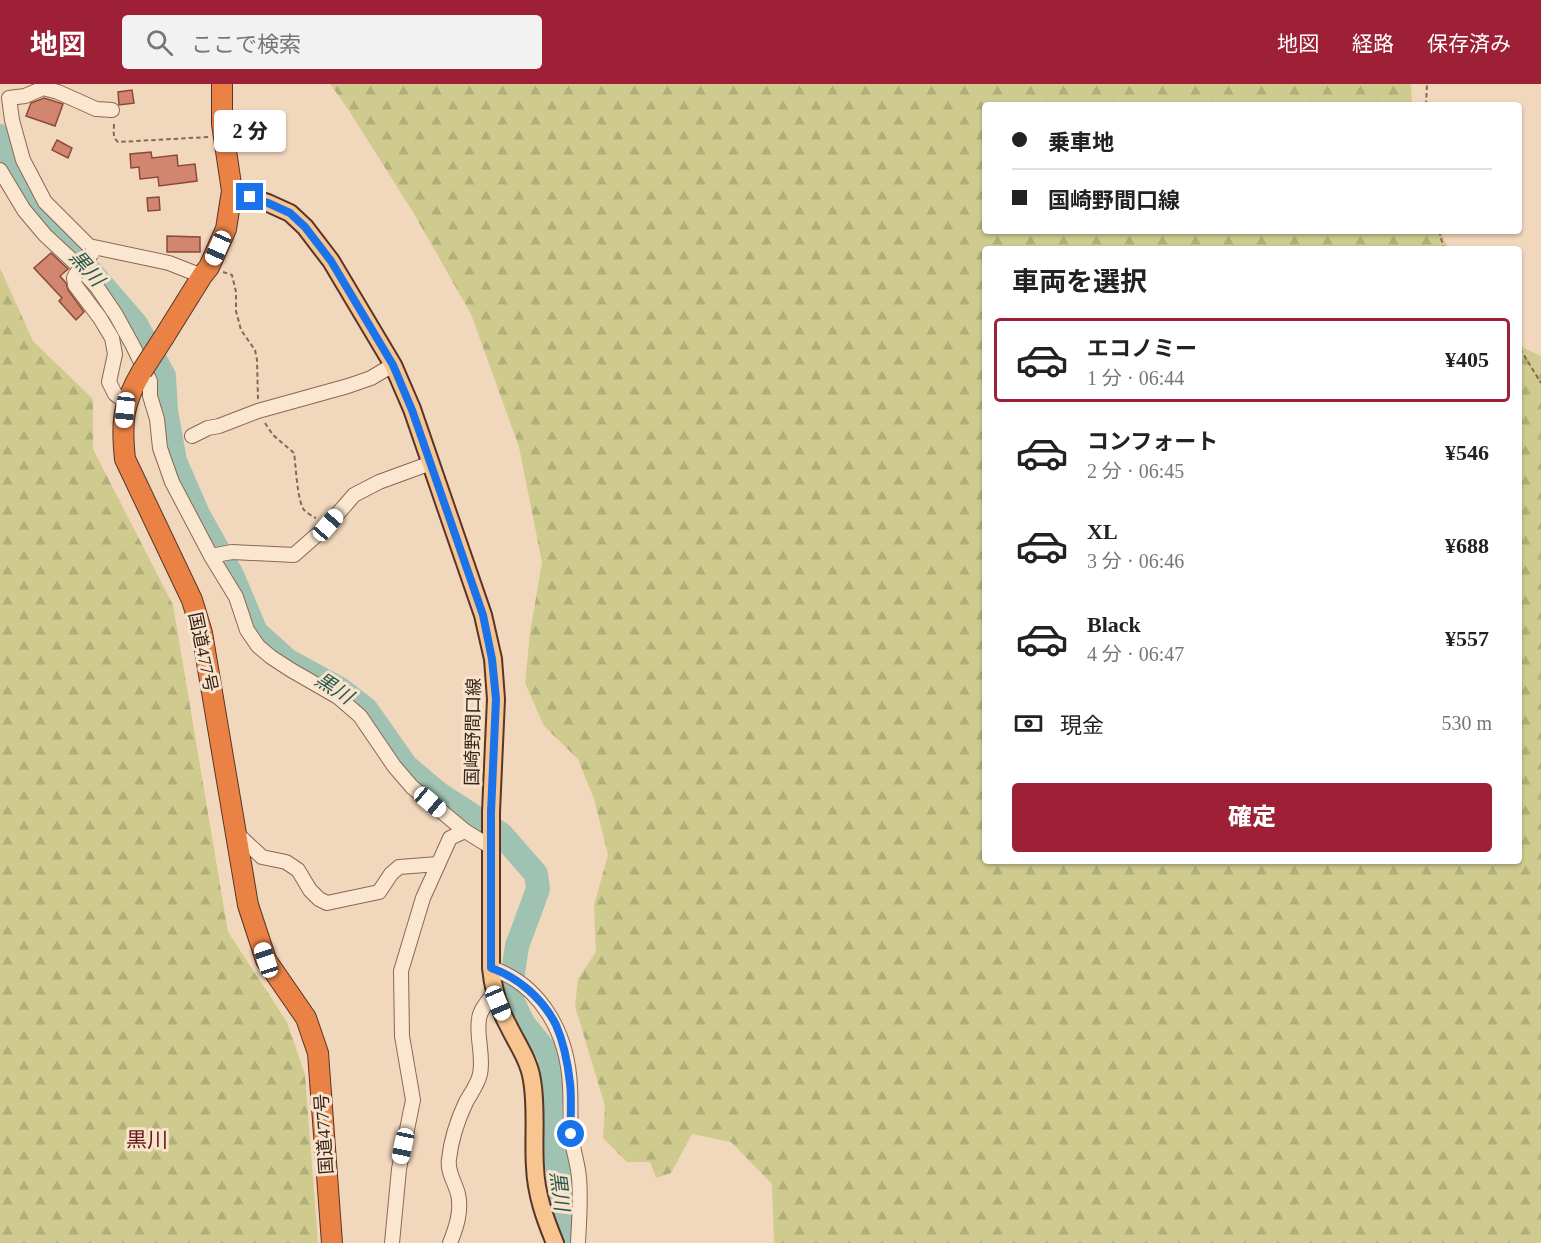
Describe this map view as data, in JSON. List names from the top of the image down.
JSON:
{
  "streets": {
    "highway": ["国道477号"],
    "main road": ["国崎野間口線"]
  },
  "crossings": [
    ["国道477号", "国崎野間口線"]
  ],
  "districts": ["黒川"],
  "water": ["黒川"],
  "page": {
    "header": "地図",
    "search": "ここで検索",
    "nav": ["地図", "経路", "保存済み"],
    "banner": ["乗車地", "国崎野間口線"],
    "bubble": "2 分",
    "heading": "車両を選択",
    "list": [
      {
        "name": "エコノミー",
        "note": "1 分 · 06:44",
        "value": "¥405"
      },
      {
        "name": "コンフォート",
        "note": "2 分 · 06:45",
        "value": "¥546"
      },
      {
        "name": "XL",
        "note": "3 分 · 06:46",
        "value": "¥688"
      },
      {
        "name": "Black",
        "note": "4 分 · 06:47",
        "value": "¥557"
      }
    ],
    "pay": ["現金", "530 m"],
    "buttons": "確定"
  }
}
